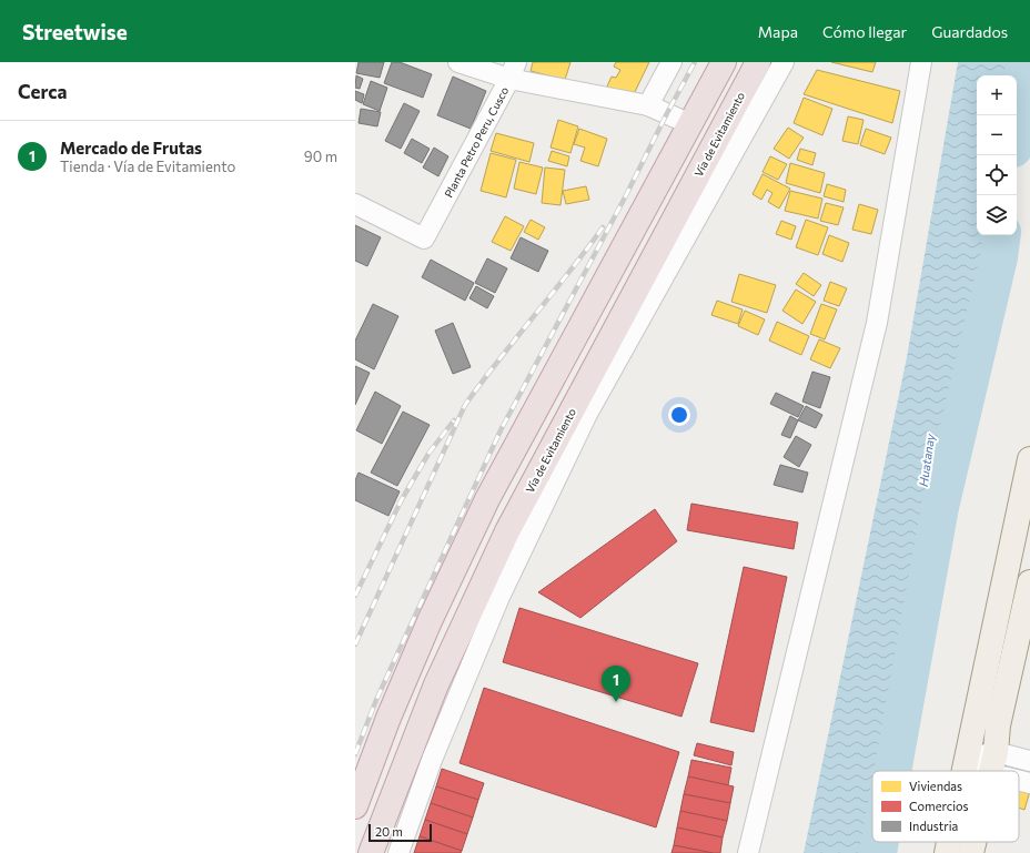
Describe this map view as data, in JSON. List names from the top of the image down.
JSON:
{
  "streets": {
    "highway": ["Vía de Evitamiento"],
    "street": ["Planta Petro Peru, Cusco"]
  },
  "water": ["Huatanay"],
  "legend": ["Viviendas", "Comercios", "Industria"],
  "scale_bar": "20 m",
  "page": {
    "header": "Streetwise",
    "nav": ["Mapa", "Cómo llegar", "Guardados"],
    "heading": "Cerca",
    "map_buttons": ["+", "−"],
    "list": [
      {
        "mark": "1",
        "name": "Mercado de Frutas",
        "note": "Tienda · Vía de Evitamiento",
        "value": "90 m"
      }
    ],
    "pins": "1",
    "scale": "20 m"
  }
}
